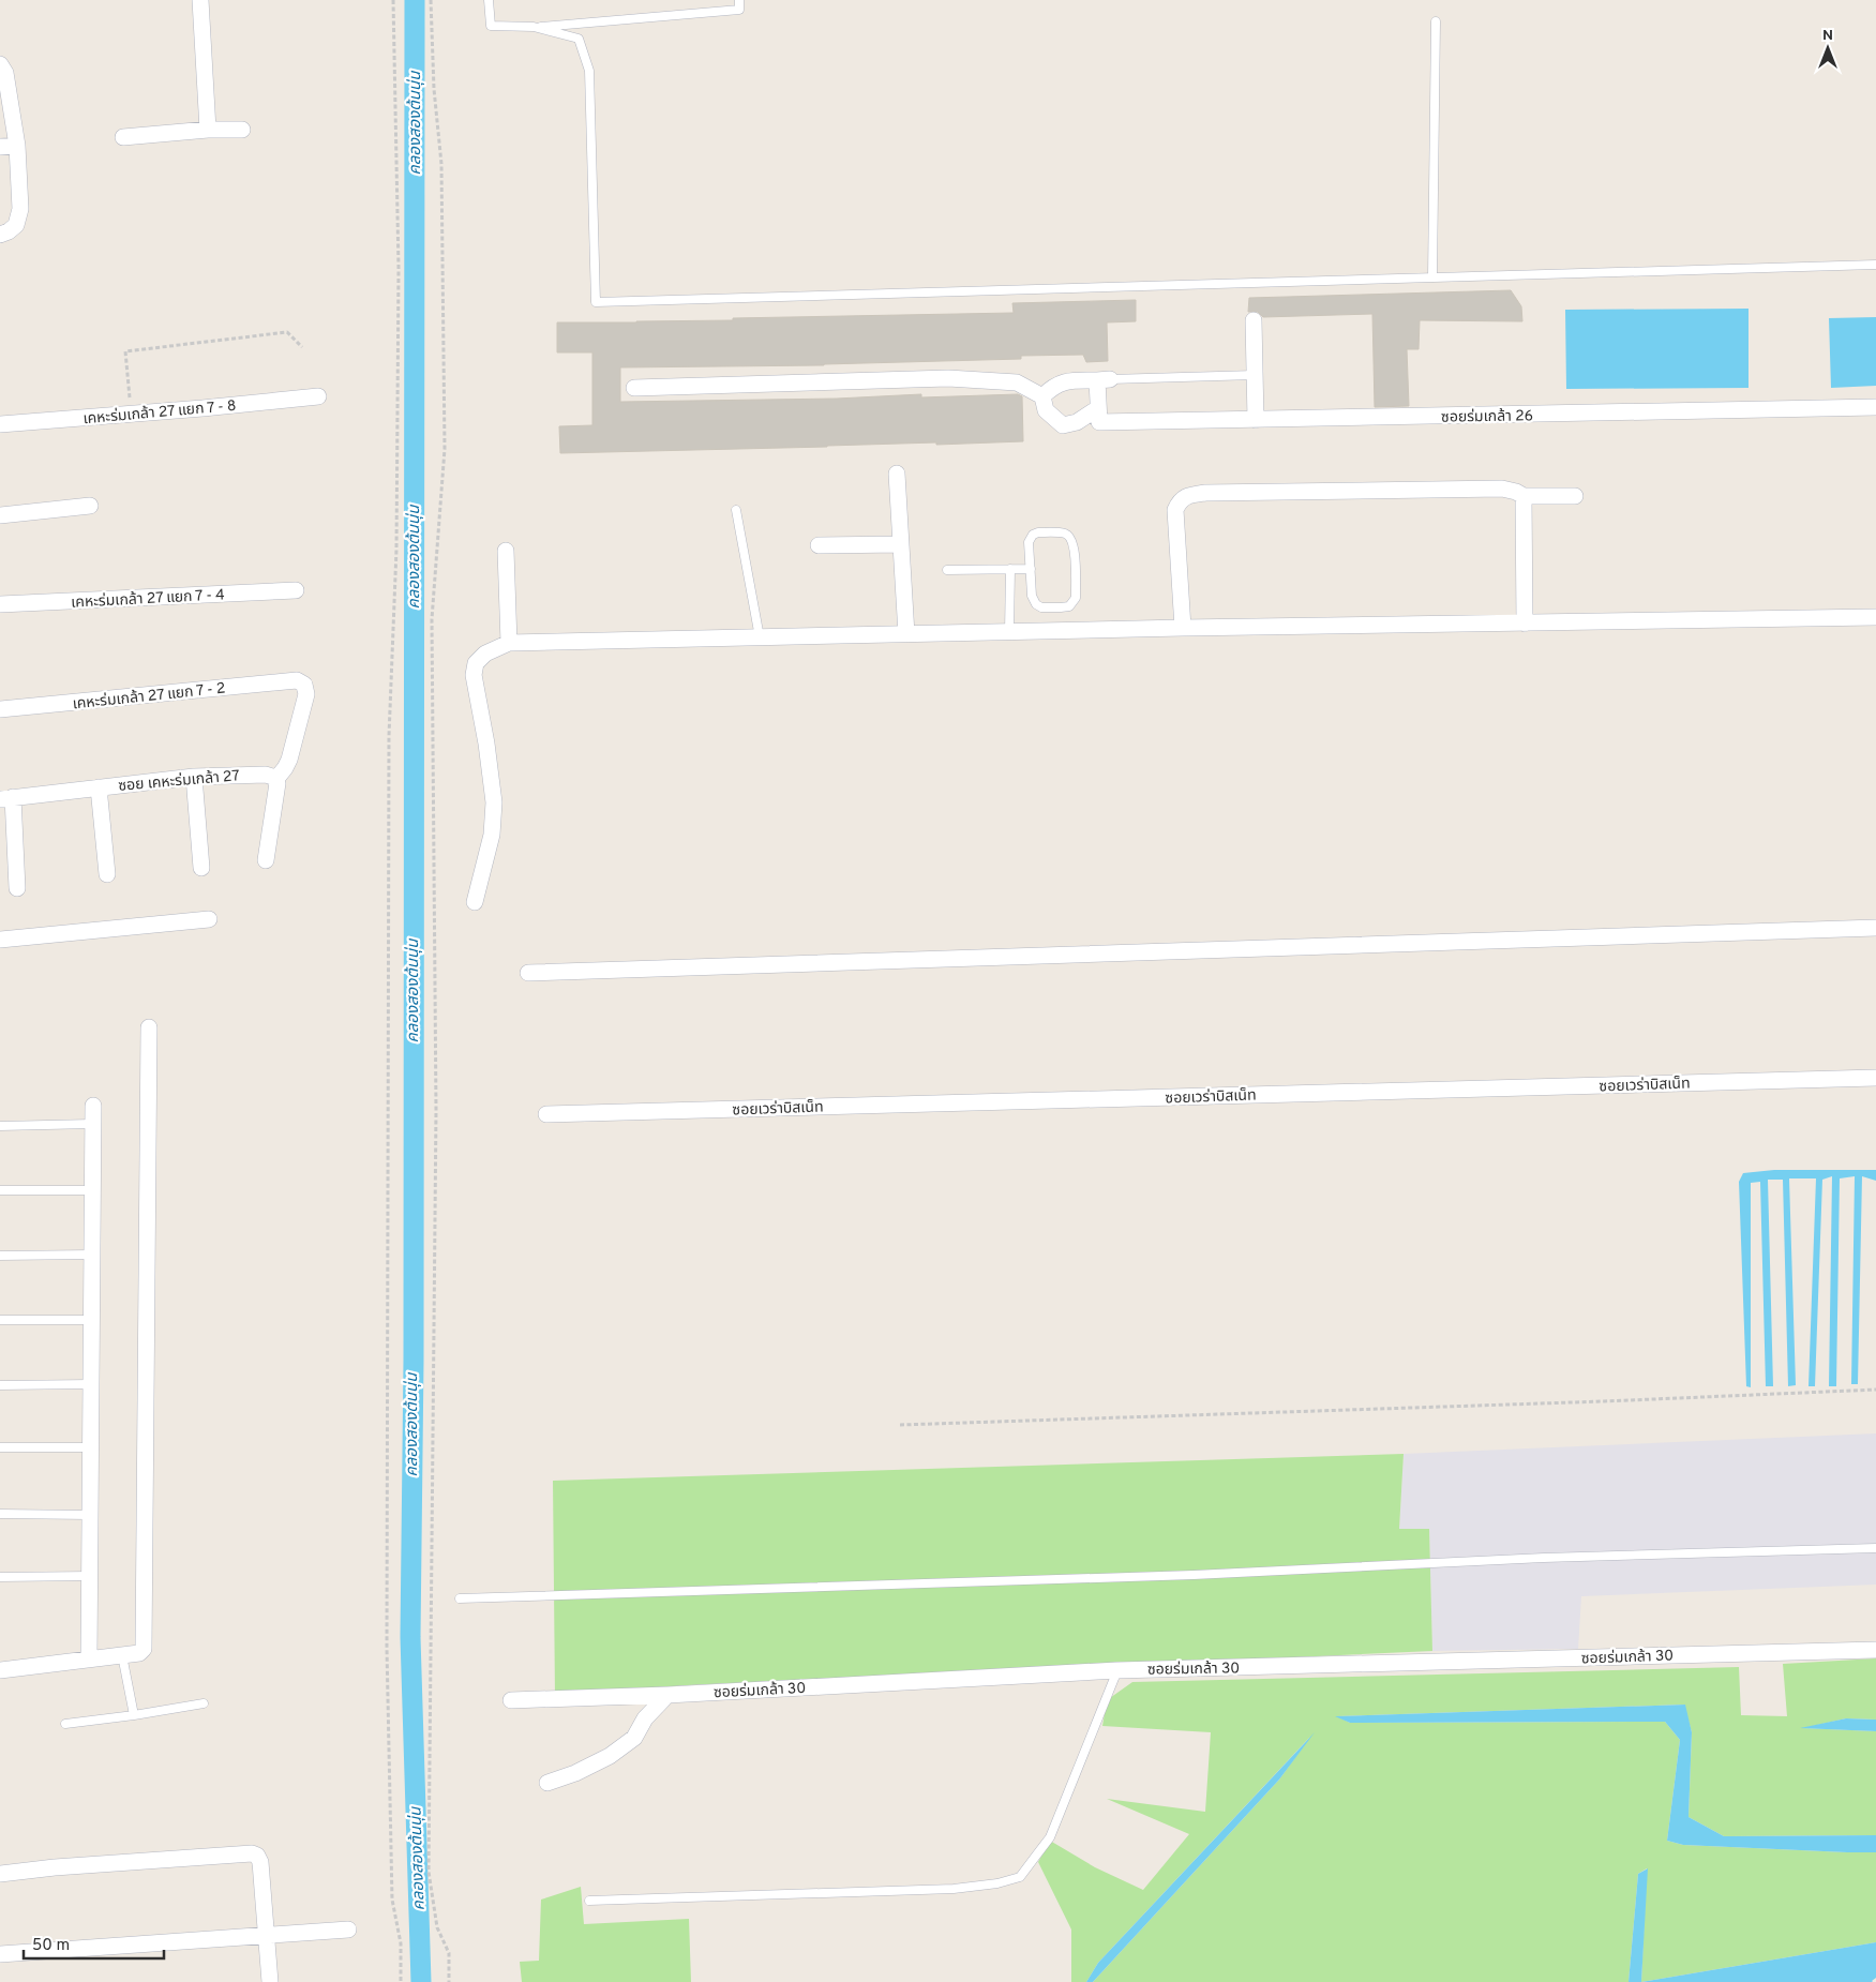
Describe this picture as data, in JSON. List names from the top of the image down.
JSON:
{
  "streets": {
    "street": [
      "เคหะร่มเกล้า 27 แยก 7 - 8",
      "ซอยร่มเกล้า 26",
      "เคหะร่มเกล้า 27 แยก 7 - 4",
      "เคหะร่มเกล้า 27 แยก 7 - 2",
      "ซอย เคหะร่มเกล้า 27",
      "ซอยเวร่าบิสเน็ท",
      "ซอยร่มเกล้า 30"
    ]
  },
  "crossings": [
    ["เคหะร่มเกล้า 27 แยก 7 - 2", "ซอย เคหะร่มเกล้า 27"]
  ],
  "water": ["คลองสองต้นนุ่น"],
  "scale_bar": "50 m",
  "north": "top"
}
